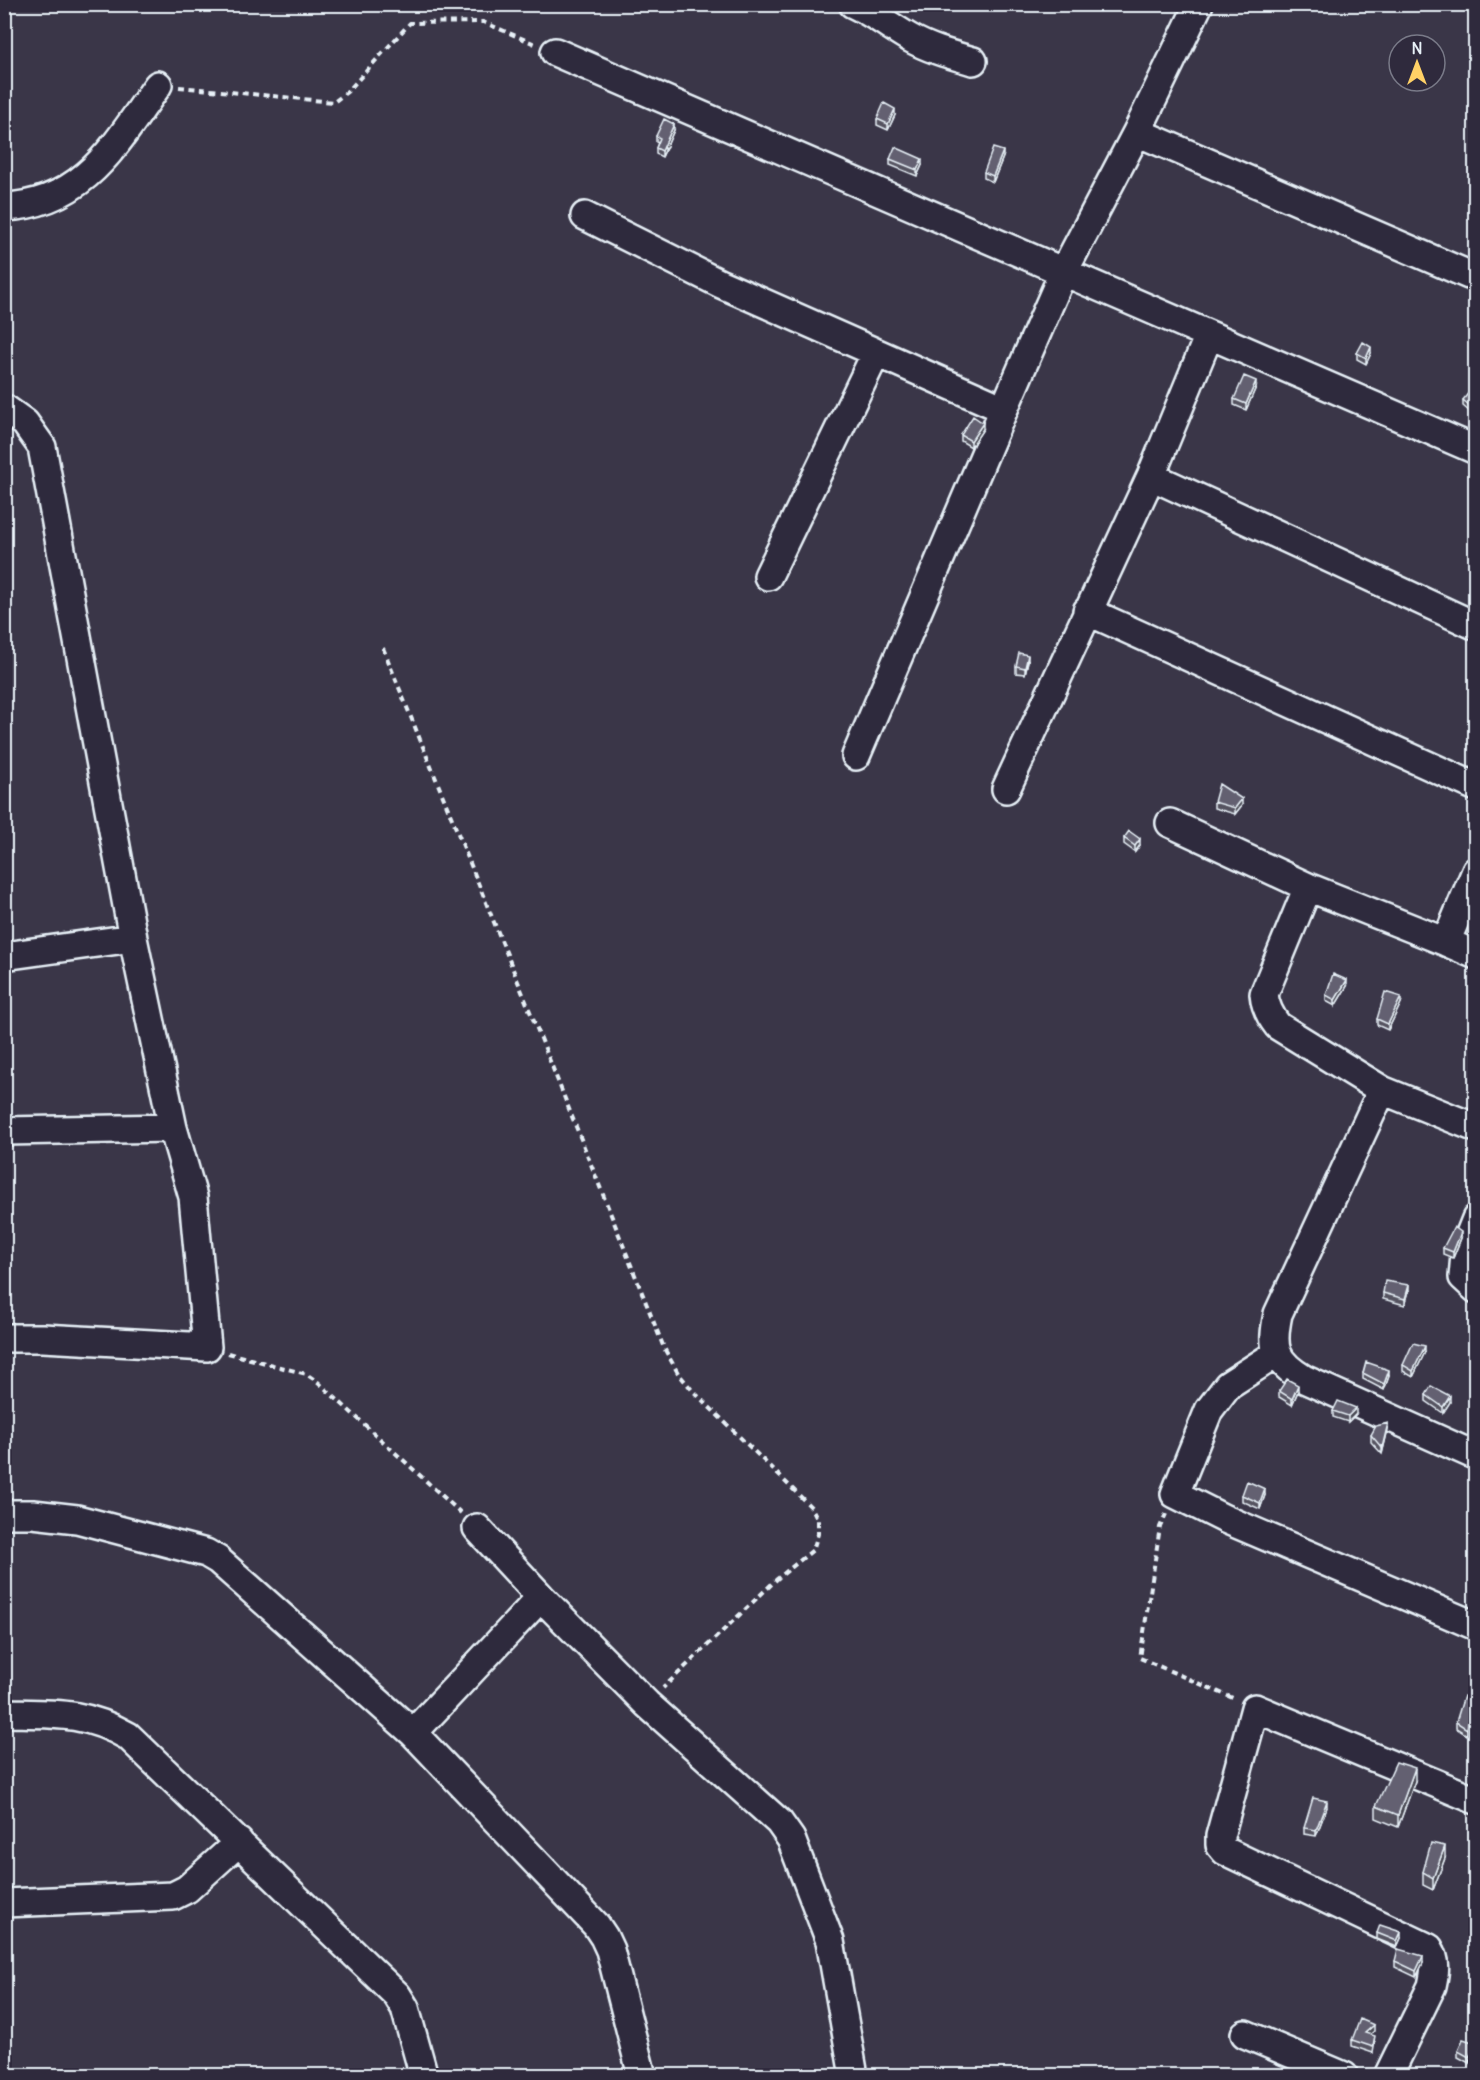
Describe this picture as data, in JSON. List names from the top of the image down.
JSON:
{
  "north": "top"
}
